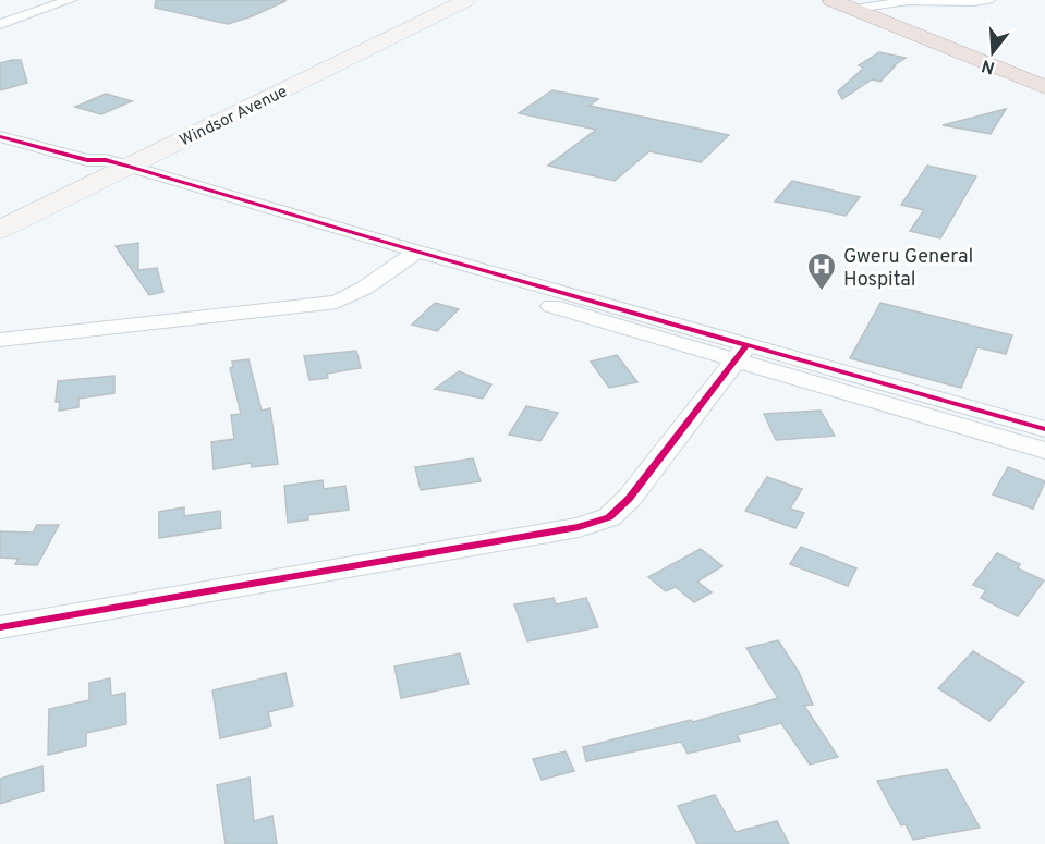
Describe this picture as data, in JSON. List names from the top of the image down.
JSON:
{
  "streets": {
    "main road": ["Windsor Avenue"]
  },
  "places": {
    "hospital": ["Gweru General Hospital"]
  },
  "north": "bottom"
}
